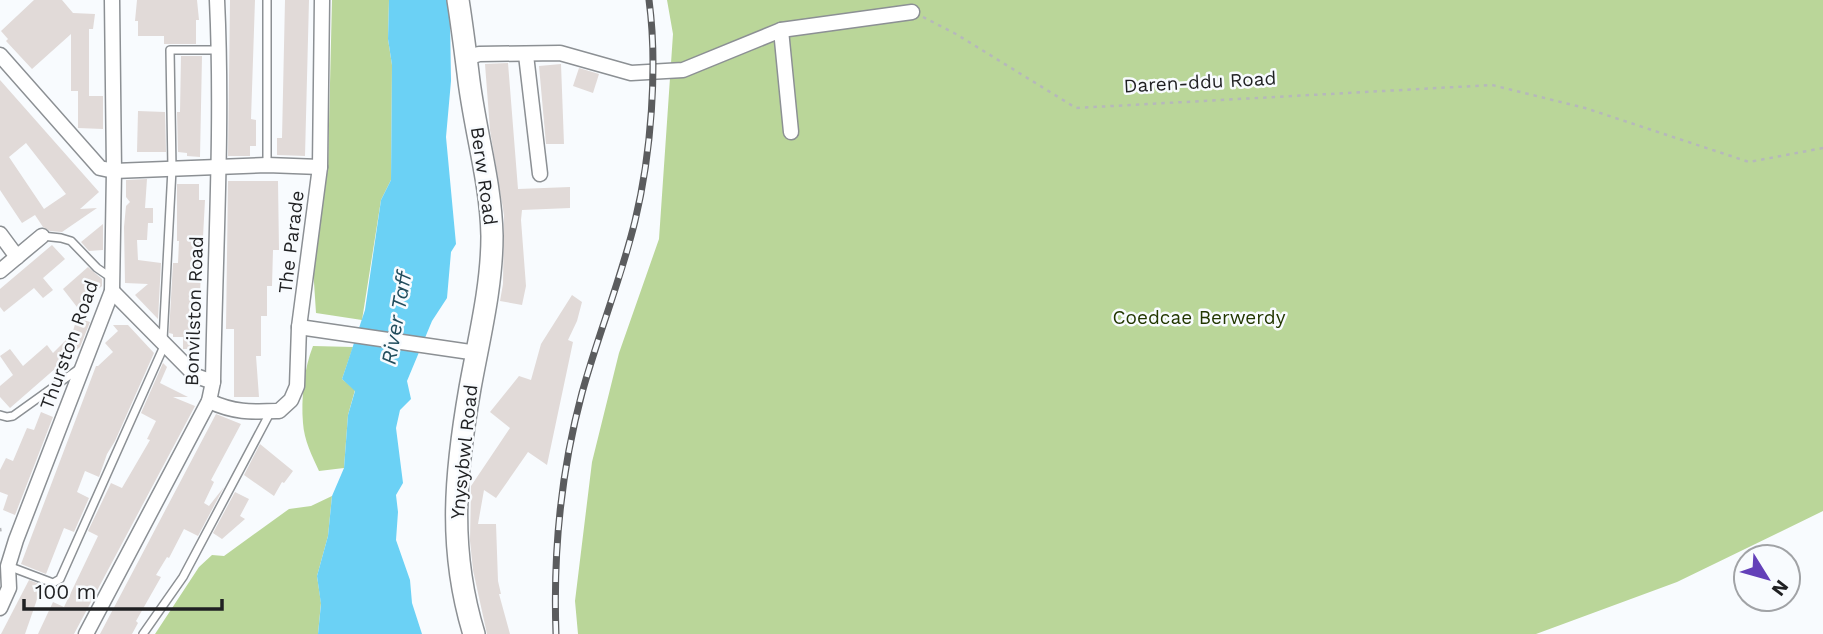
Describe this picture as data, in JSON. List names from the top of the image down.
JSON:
{
  "streets": {
    "main road": ["Berw Road", "Ynysybwl Road"],
    "street": ["The Parade", "Bonvilston Road", "Thurston Road"],
    "path": ["Daren-ddu Road"]
  },
  "crossings": [
    ["Berw Road", "Ynysybwl Road"]
  ],
  "water": ["River Taff"],
  "parks": ["Coedcae Berwerdy"],
  "scale_bar": "100 m",
  "north": "bottom right"
}
